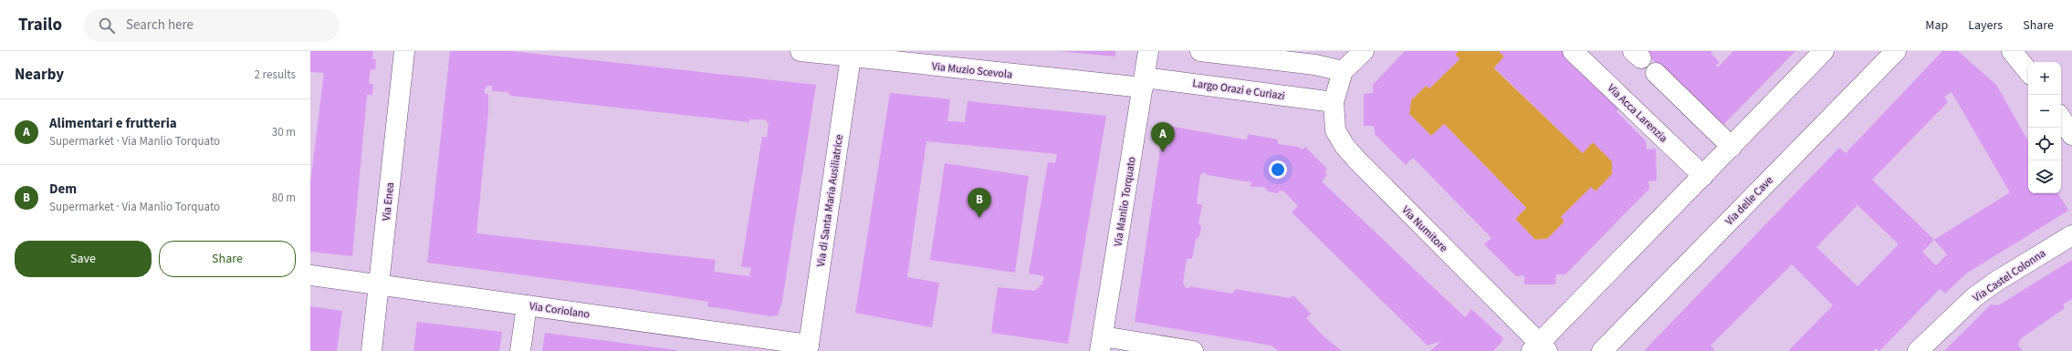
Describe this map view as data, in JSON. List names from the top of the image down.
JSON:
{
  "streets": {
    "street": [
      "Via Muzio Scevola",
      "Largo Orazi e Curiazi",
      "Via Acca Larenzia",
      "Via di Santa Maria Ausiliatrice",
      "Via delle Cave",
      "Via Enea",
      "Via Manlio Torquato",
      "Via Numitore",
      "Via Castel Colonna",
      "Via Coriolano"
    ]
  },
  "crossings": [
    ["Via Muzio Scevola", "Largo Orazi e Curiazi"],
    ["Via Muzio Scevola", "Via di Santa Maria Ausiliatrice"],
    ["Via Muzio Scevola", "Via Manlio Torquato"],
    ["Largo Orazi e Curiazi", "Via Manlio Torquato"],
    ["Largo Orazi e Curiazi", "Via Numitore"],
    ["Via di Santa Maria Ausiliatrice", "Via Coriolano"],
    ["Via Enea", "Via Coriolano"]
  ],
  "page": {
    "header": "Trailo",
    "search": "Search here",
    "nav": ["Map", "Layers", "Share"],
    "heading": ["Nearby", "2 results"],
    "map_buttons": ["+", "−"],
    "list": [
      {
        "mark": "A",
        "name": "Alimentari e frutteria",
        "note": "Supermarket · Via Manlio Torquato",
        "value": "30 m"
      },
      {
        "mark": "B",
        "name": "Dem",
        "note": "Supermarket · Via Manlio Torquato",
        "value": "80 m"
      }
    ],
    "pins": ["A", "B"],
    "buttons": ["Save", "Share"]
  }
}
